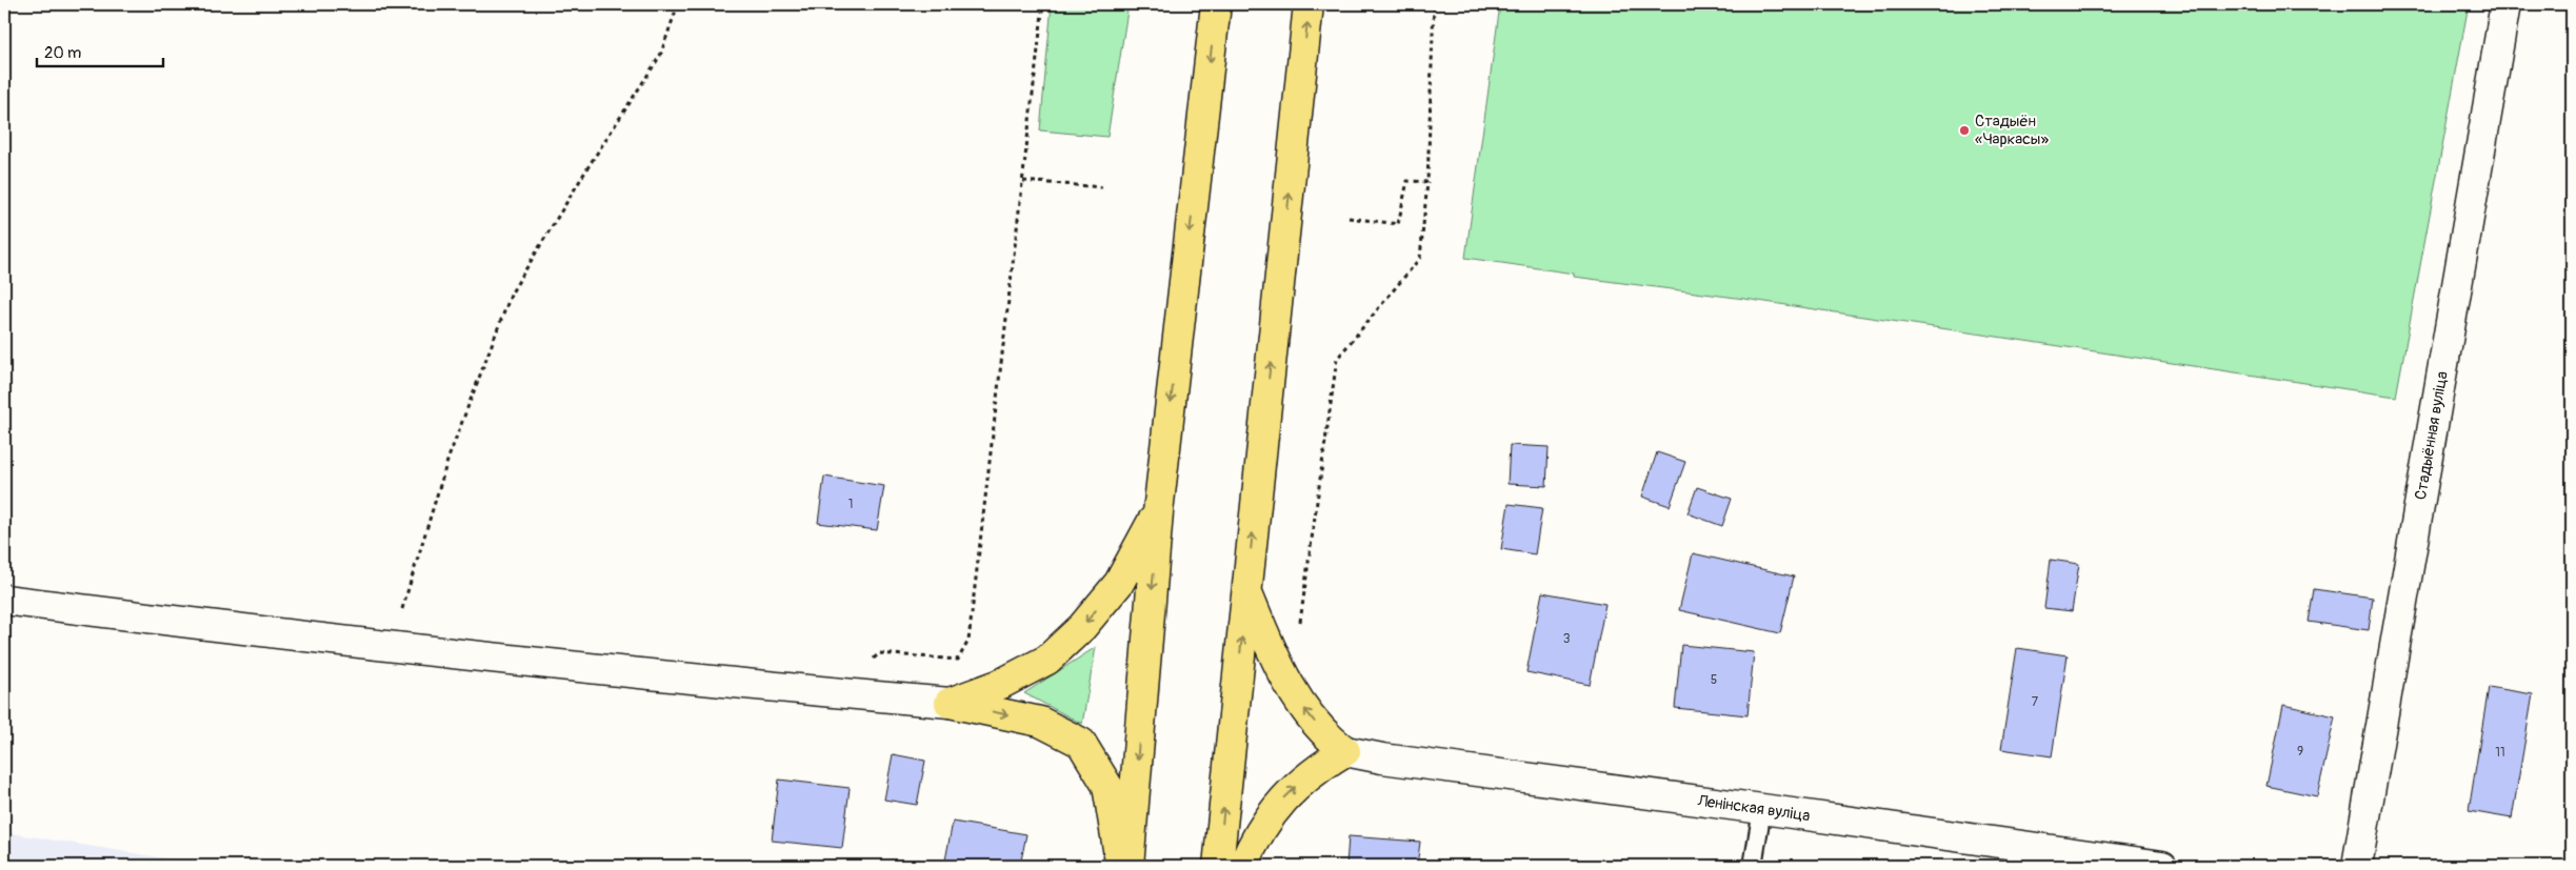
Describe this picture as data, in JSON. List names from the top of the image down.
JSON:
{
  "streets": {
    "street": ["Стадыённая вуліца", "Ленінская вуліца"]
  },
  "places": ["Стадыён «Чаркасы»"],
  "house_numbers": [
    "1",
    "3",
    "5",
    "7",
    "9",
    "11"
  ],
  "scale_bar": "20 m"
}
